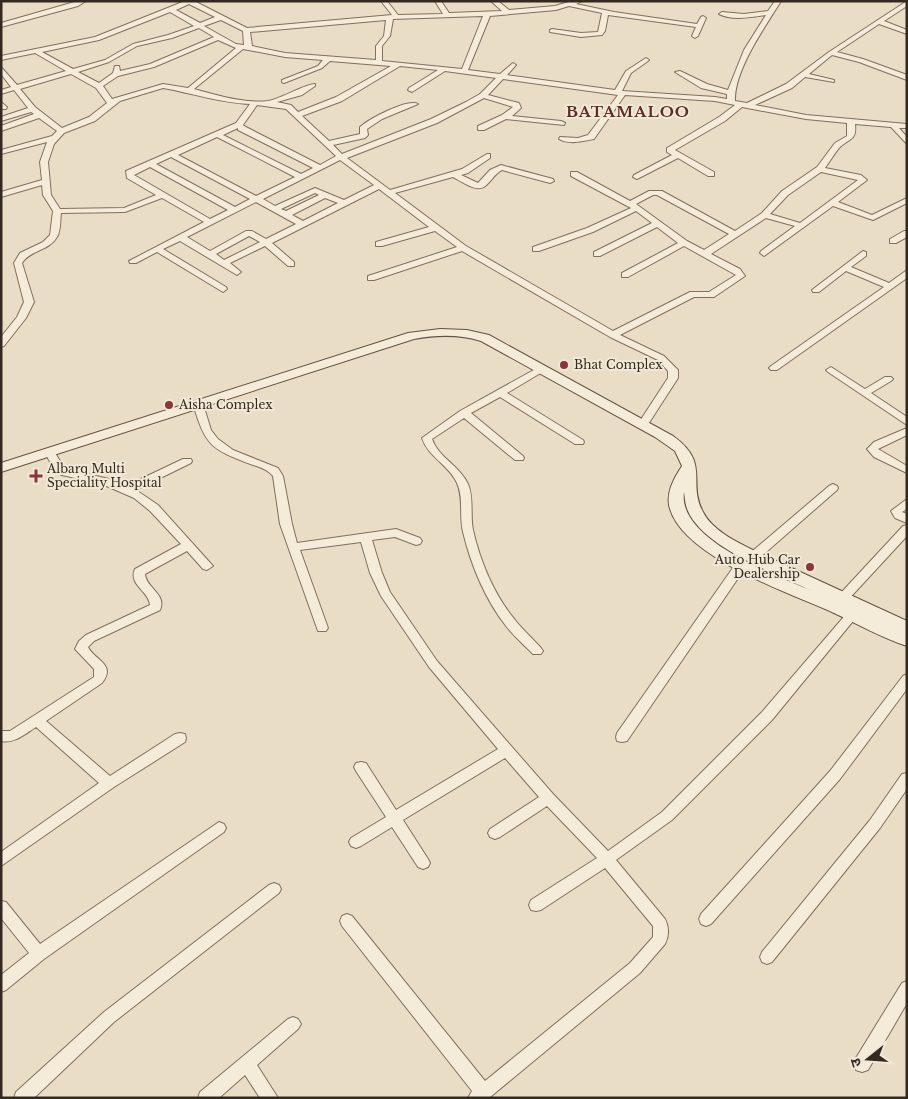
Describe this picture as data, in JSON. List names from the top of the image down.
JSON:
{
  "districts": ["BATAMALOO"],
  "places": {
    "other": ["Bhat Complex", "Aisha Complex", "Auto Hub Car Dealership"],
    "health": ["Albarq Multi Speciality Hospital"]
  },
  "north": "left"
}
